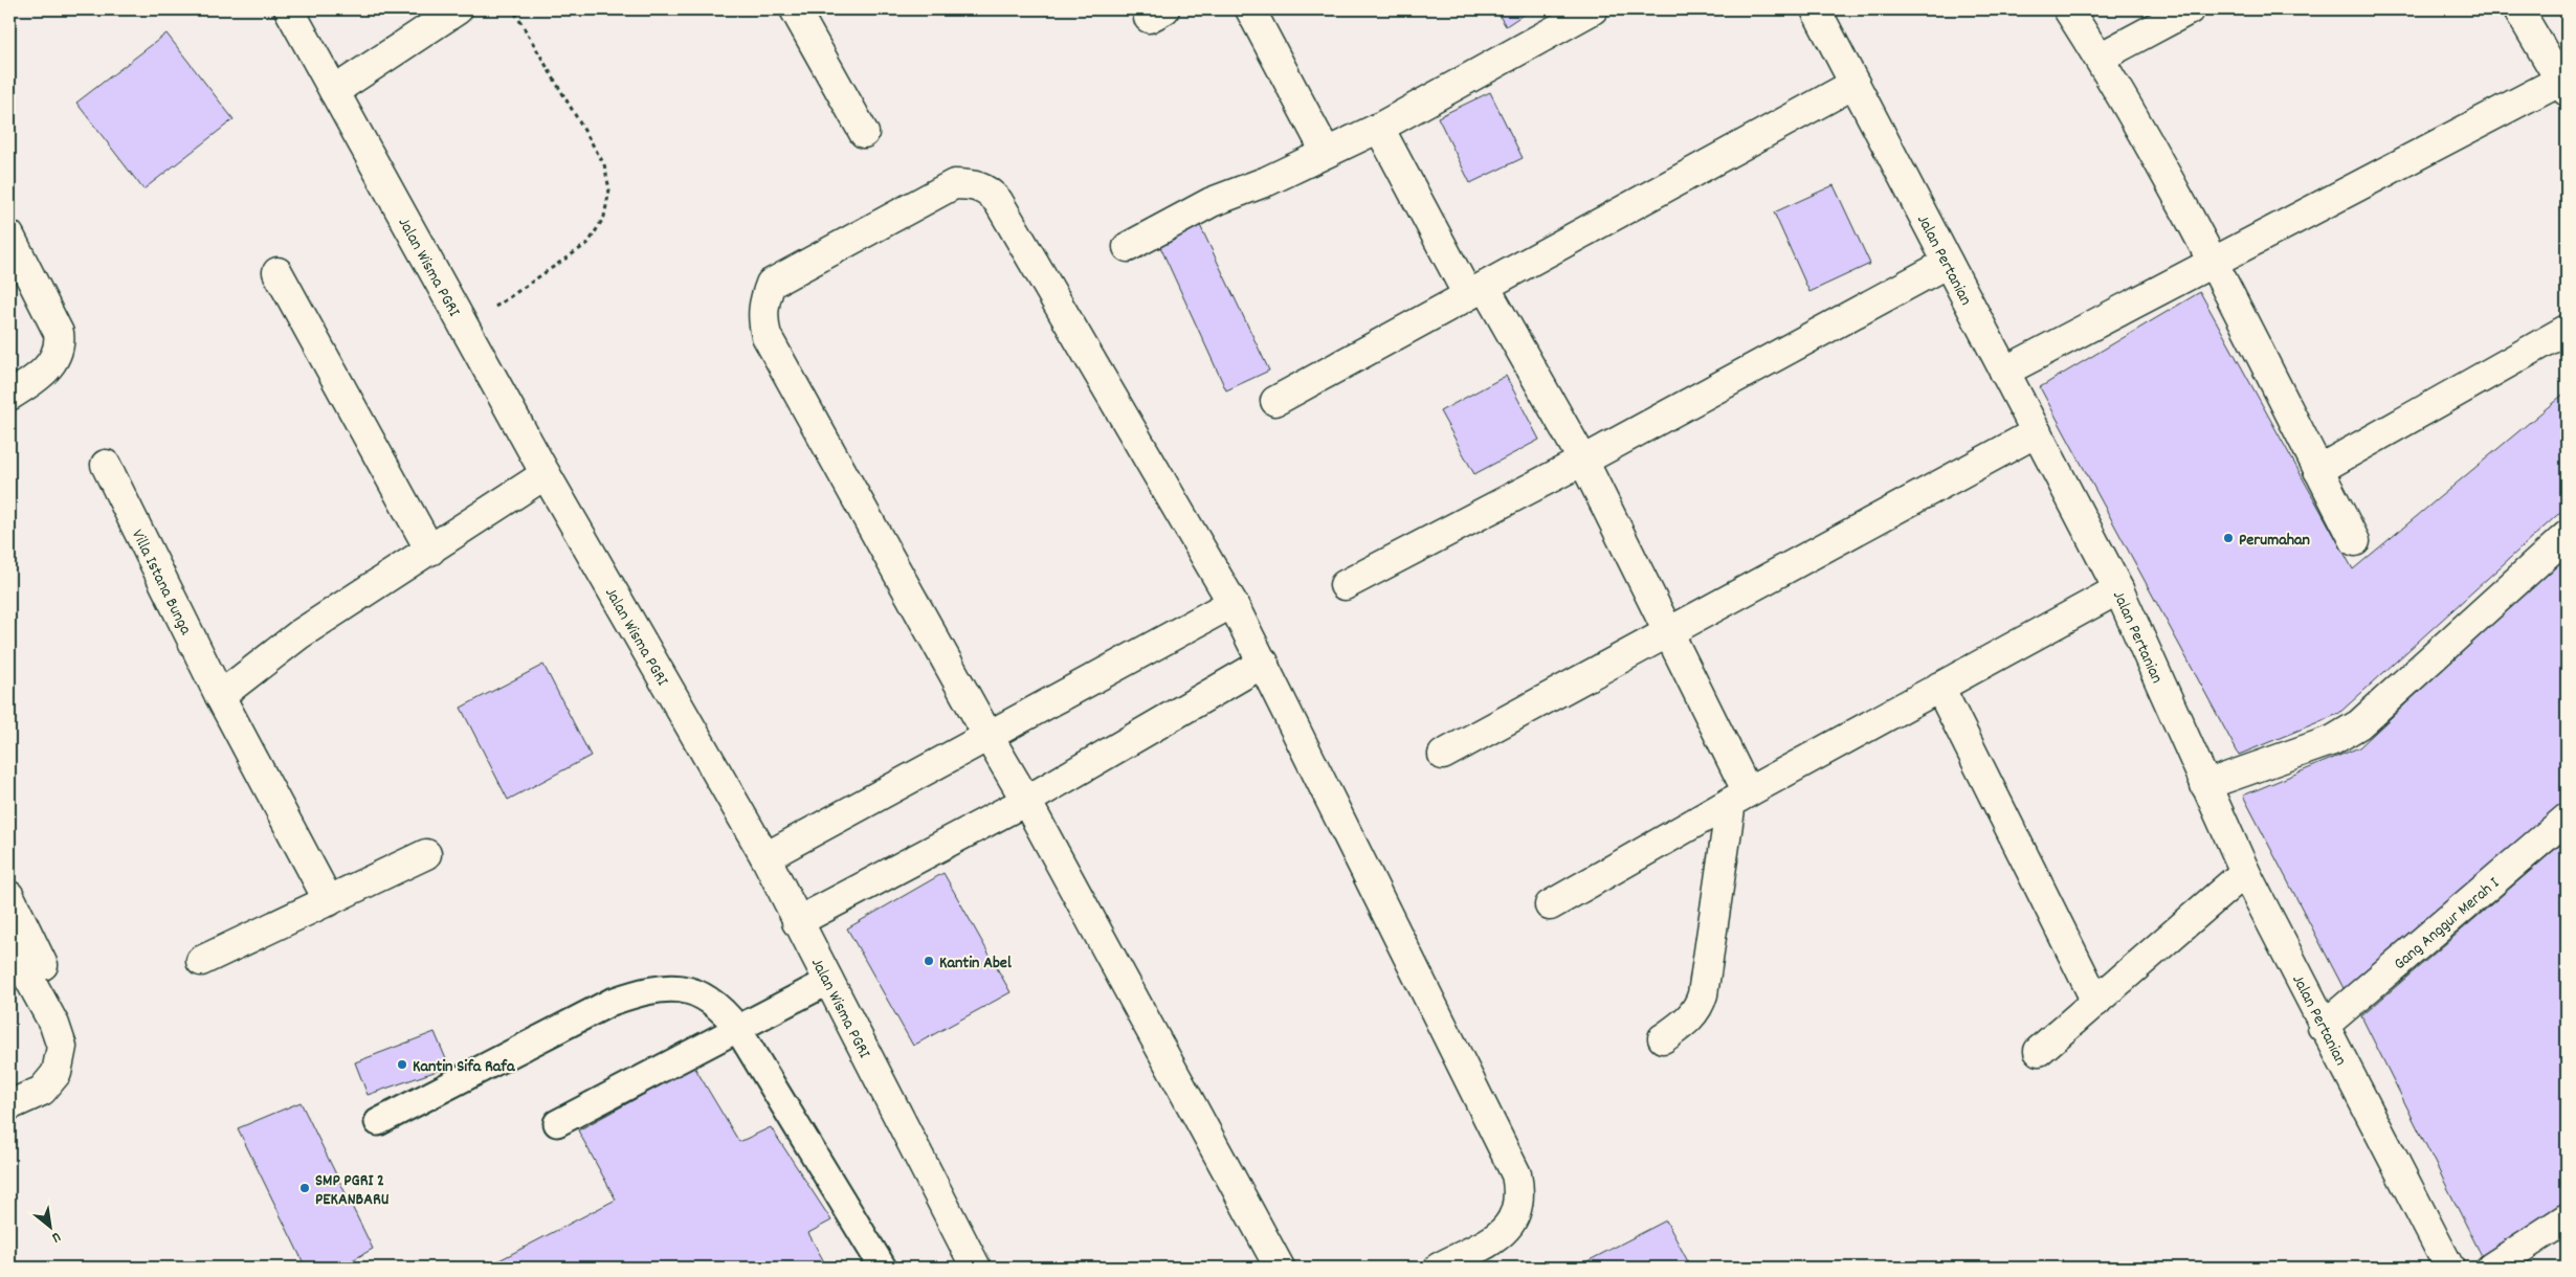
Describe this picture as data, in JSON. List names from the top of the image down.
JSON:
{
  "streets": {
    "street": [
      "Jalan Pertanian",
      "Jalan Wisma PGRI",
      "Villa Istana Bunga",
      "Gang Anggur Merah I"
    ]
  },
  "crossings": [
    ["Jalan Pertanian", "Gang Anggur Merah I"]
  ],
  "places": [
    "Perumahan",
    "Kantin Abel",
    "Kantin Sifa Rafa",
    "SMP PGRI 2 PEKANBARU"
  ],
  "north": "bottom right"
}
